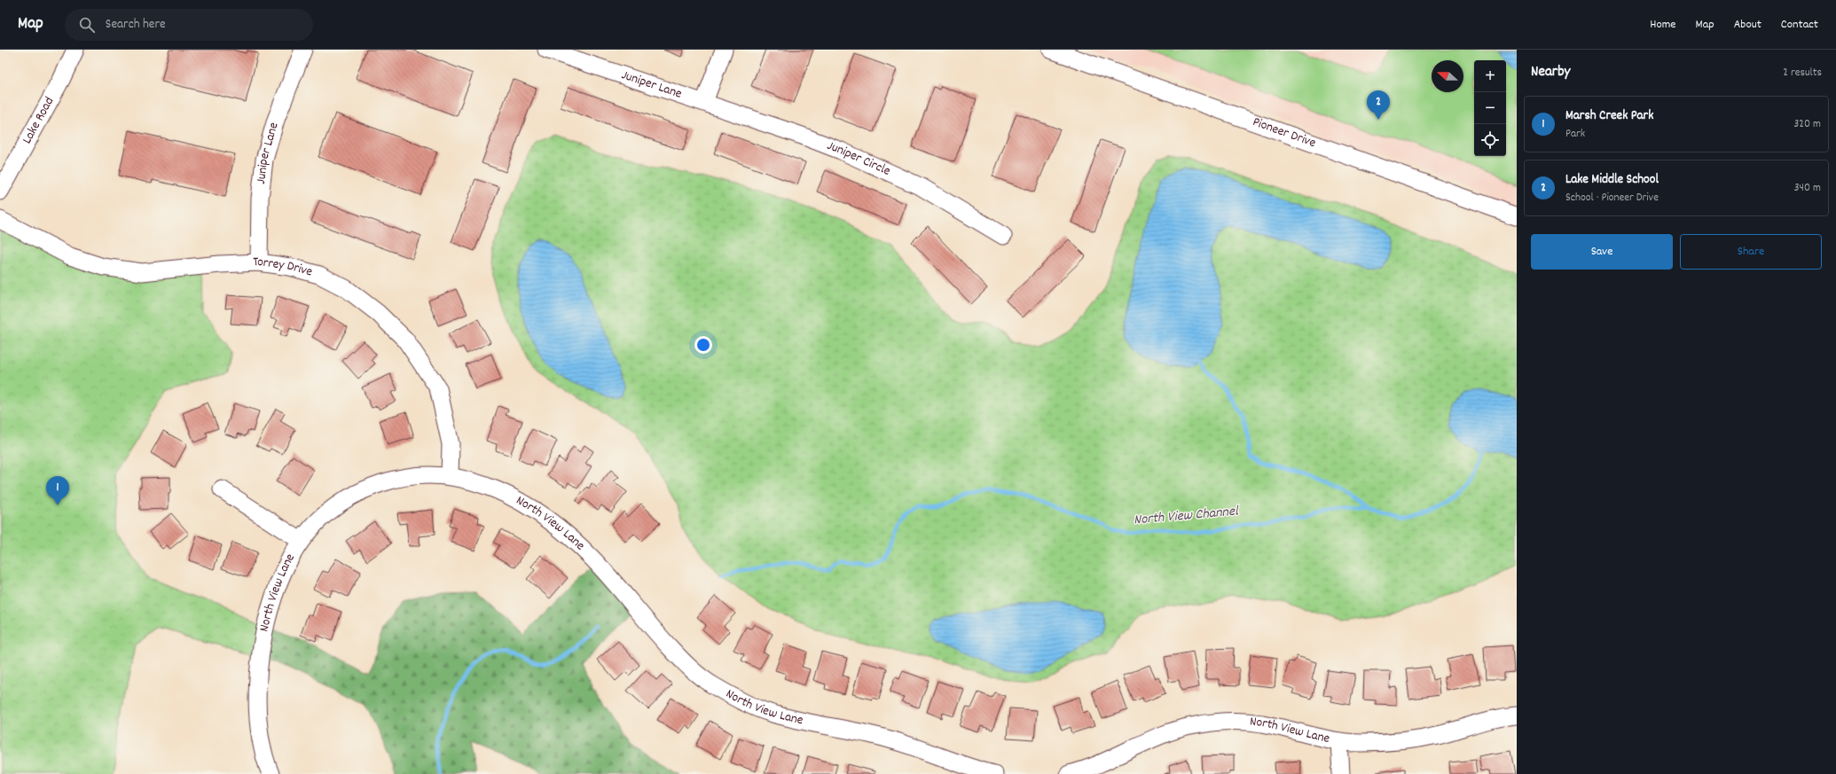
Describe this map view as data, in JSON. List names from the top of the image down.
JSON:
{
  "streets": {
    "street": [
      "Juniper Lane",
      "Lake Road",
      "Pioneer Drive",
      "Juniper Circle",
      "Torrey Drive",
      "North View Lane"
    ]
  },
  "crossings": [
    ["Juniper Lane", "Juniper Circle"],
    ["Juniper Lane", "Torrey Drive"],
    ["Torrey Drive", "North View Lane"]
  ],
  "water": ["North View Channel"],
  "north": "left",
  "page": {
    "header": "Map",
    "search": "Search here",
    "nav": [
      "Home",
      "Map",
      "About",
      "Contact"
    ],
    "heading": ["Nearby", "2 results"],
    "map_buttons": ["+", "−"],
    "pins": ["2", "1"],
    "list": [
      {
        "mark": "1",
        "name": "Marsh Creek Park",
        "note": "Park",
        "value": "320 m"
      },
      {
        "mark": "2",
        "name": "Lake Middle School",
        "note": "School · Pioneer Drive",
        "value": "340 m"
      }
    ],
    "buttons": ["Save", "Share"]
  }
}
